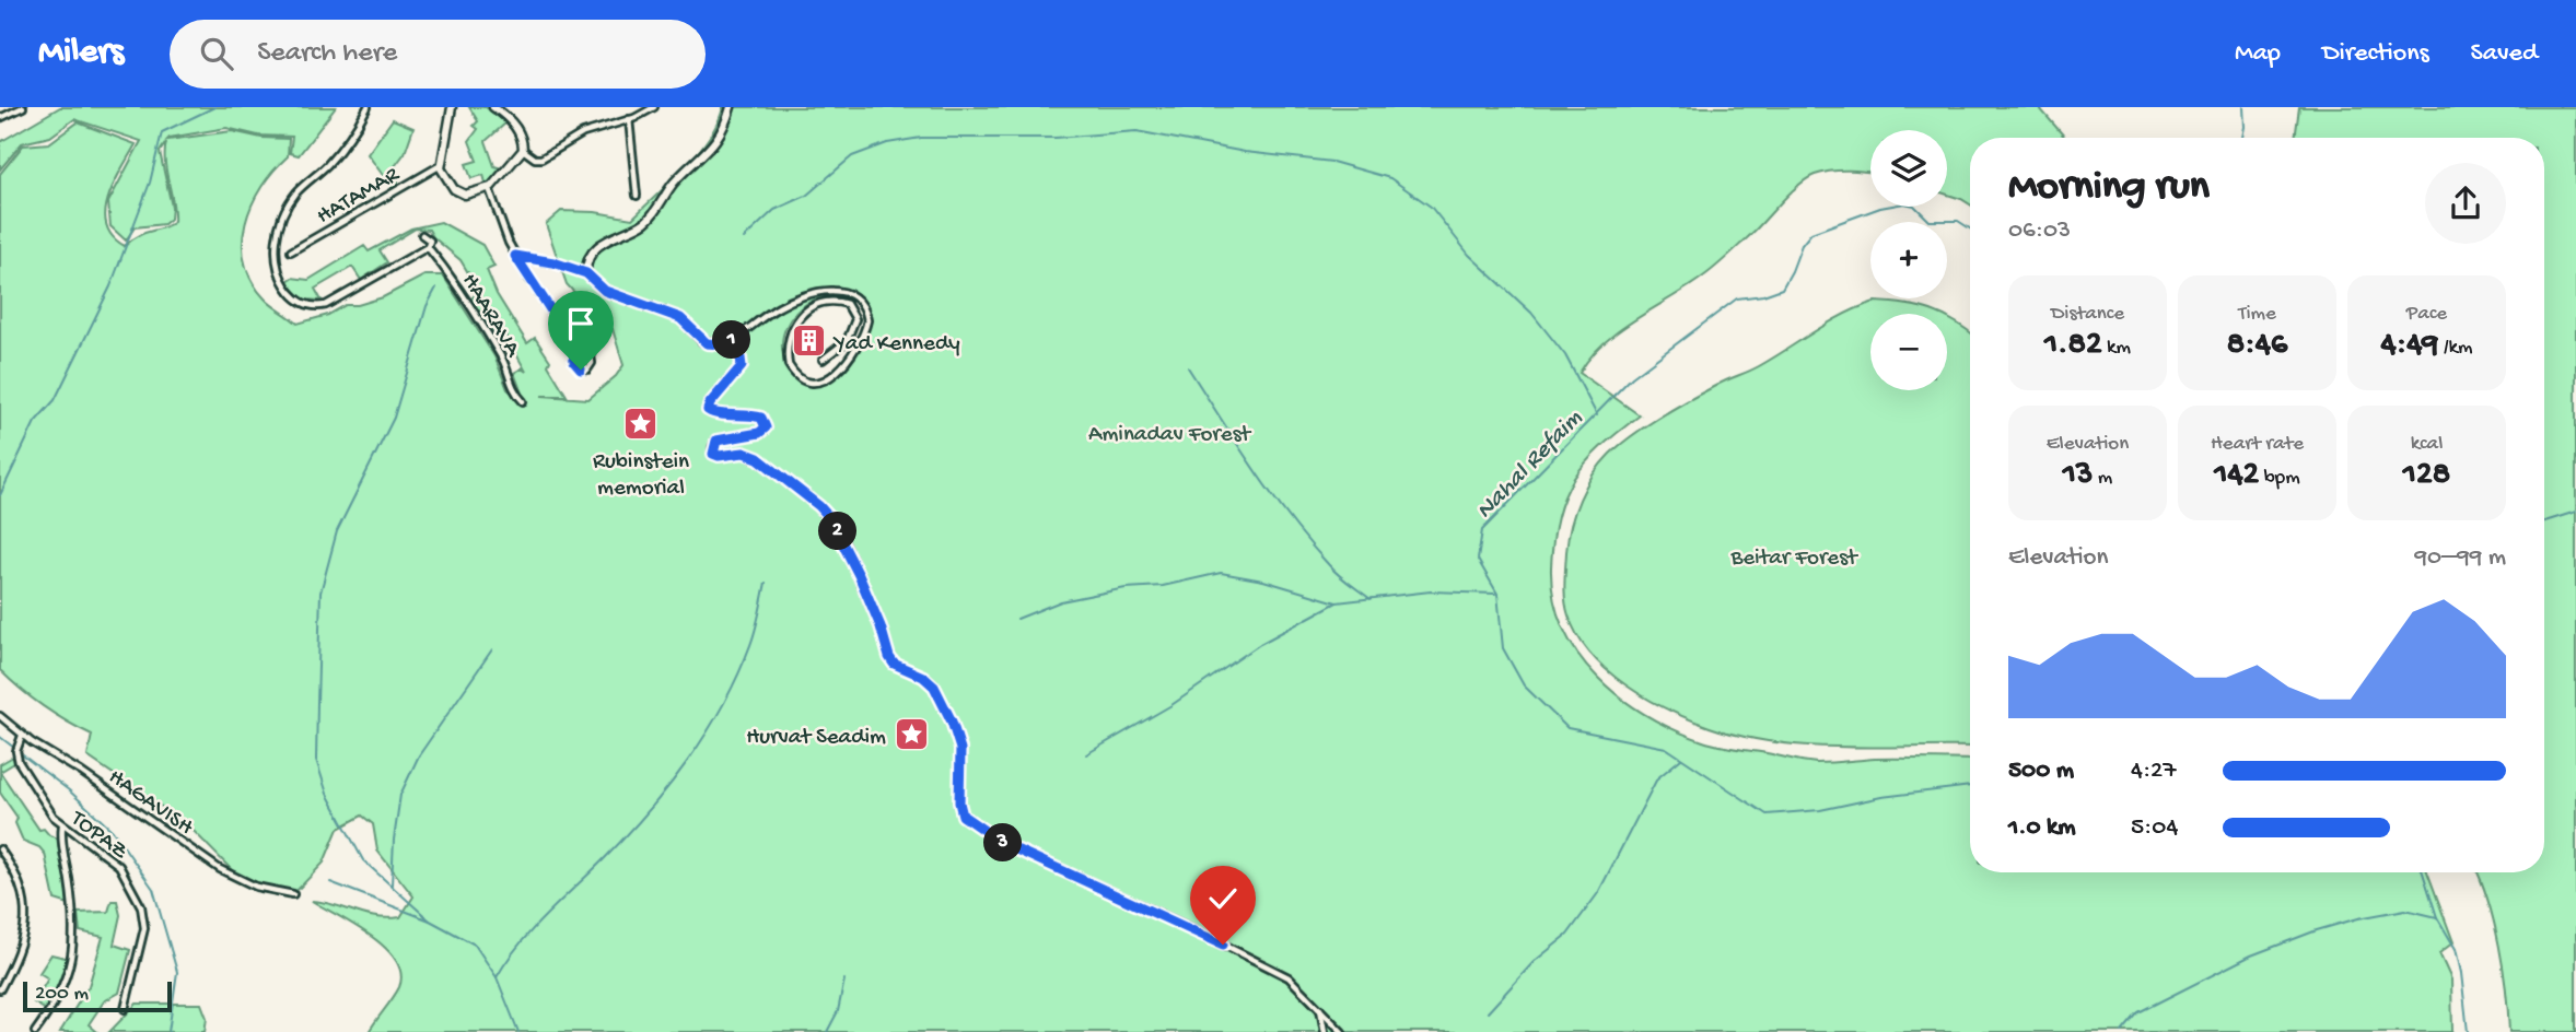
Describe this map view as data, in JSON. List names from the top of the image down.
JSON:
{
  "streets": {
    "street": [
      "HATAMAR",
      "HAARAVA",
      "HAGAVISH",
      "TOPAZ"
    ]
  },
  "crossings": [
    ["HAGAVISH", "TOPAZ"]
  ],
  "water": ["Nahal Refaim"],
  "parks": ["Aminadav Forest", "Beitar Forest"],
  "places": {
    "building": ["Yad Kennedy"],
    "place": ["Rubinstein memorial", "Hurvat Seadim"]
  },
  "scale_bar": "200 m",
  "page": {
    "header": "Milers",
    "search": "Search here",
    "nav": ["Map", "Directions", "Saved"],
    "map_buttons": ["+", "−"],
    "heading": ["Morning run", "06:03"],
    "stats": [
      ["Distance", "1.82 km"],
      ["Time", "8:46"],
      ["Pace", "4:49 /km"],
      ["Elevation", "13 m"],
      ["Heart rate", "142 bpm"],
      ["kcal", "128"]
    ],
    "pins": ["1", "2", "3"],
    "chart": ["Elevation", "90–99 m"],
    "list": [
      {
        "name": "500 m",
        "note": "4:27"
      },
      {
        "name": "1.0 km",
        "note": "5:04"
      }
    ],
    "scale": "200 m"
  }
}
